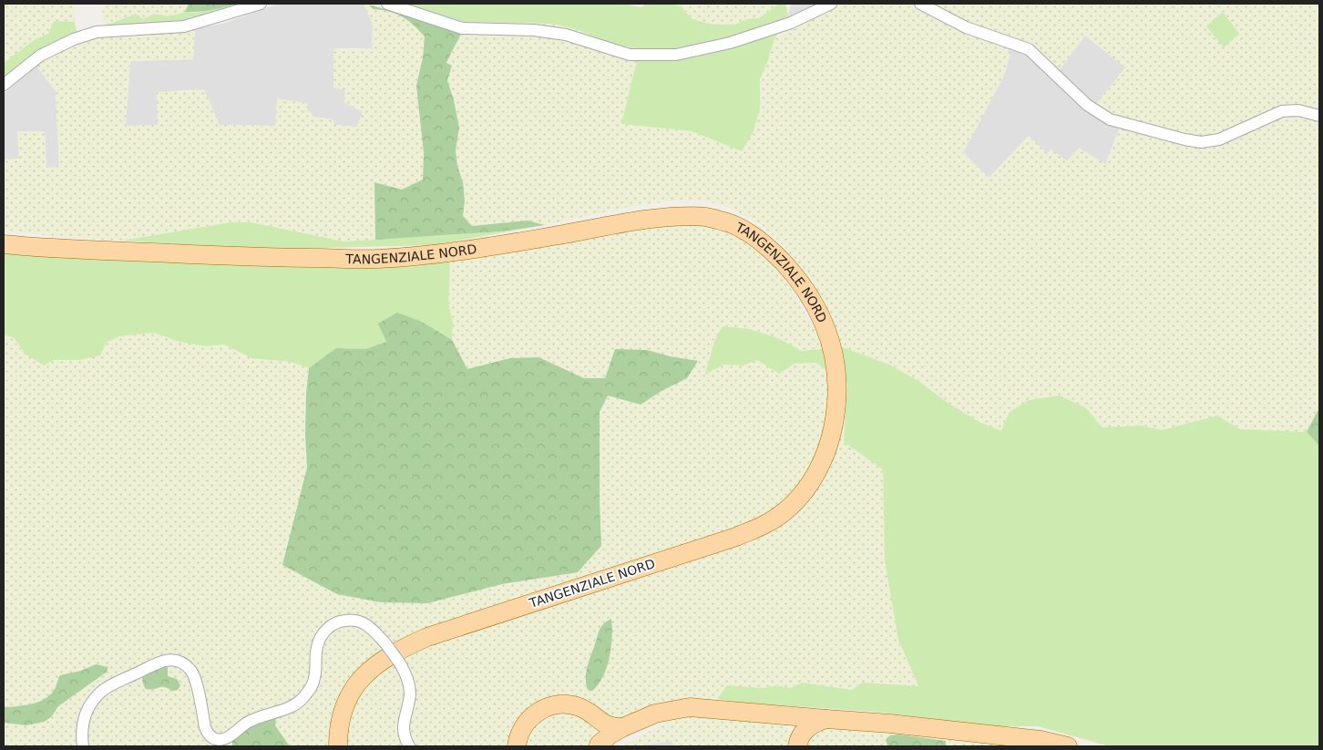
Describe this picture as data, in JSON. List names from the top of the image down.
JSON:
{
  "streets": {
    "main road": ["TANGENZIALE NORD"]
  }
}
